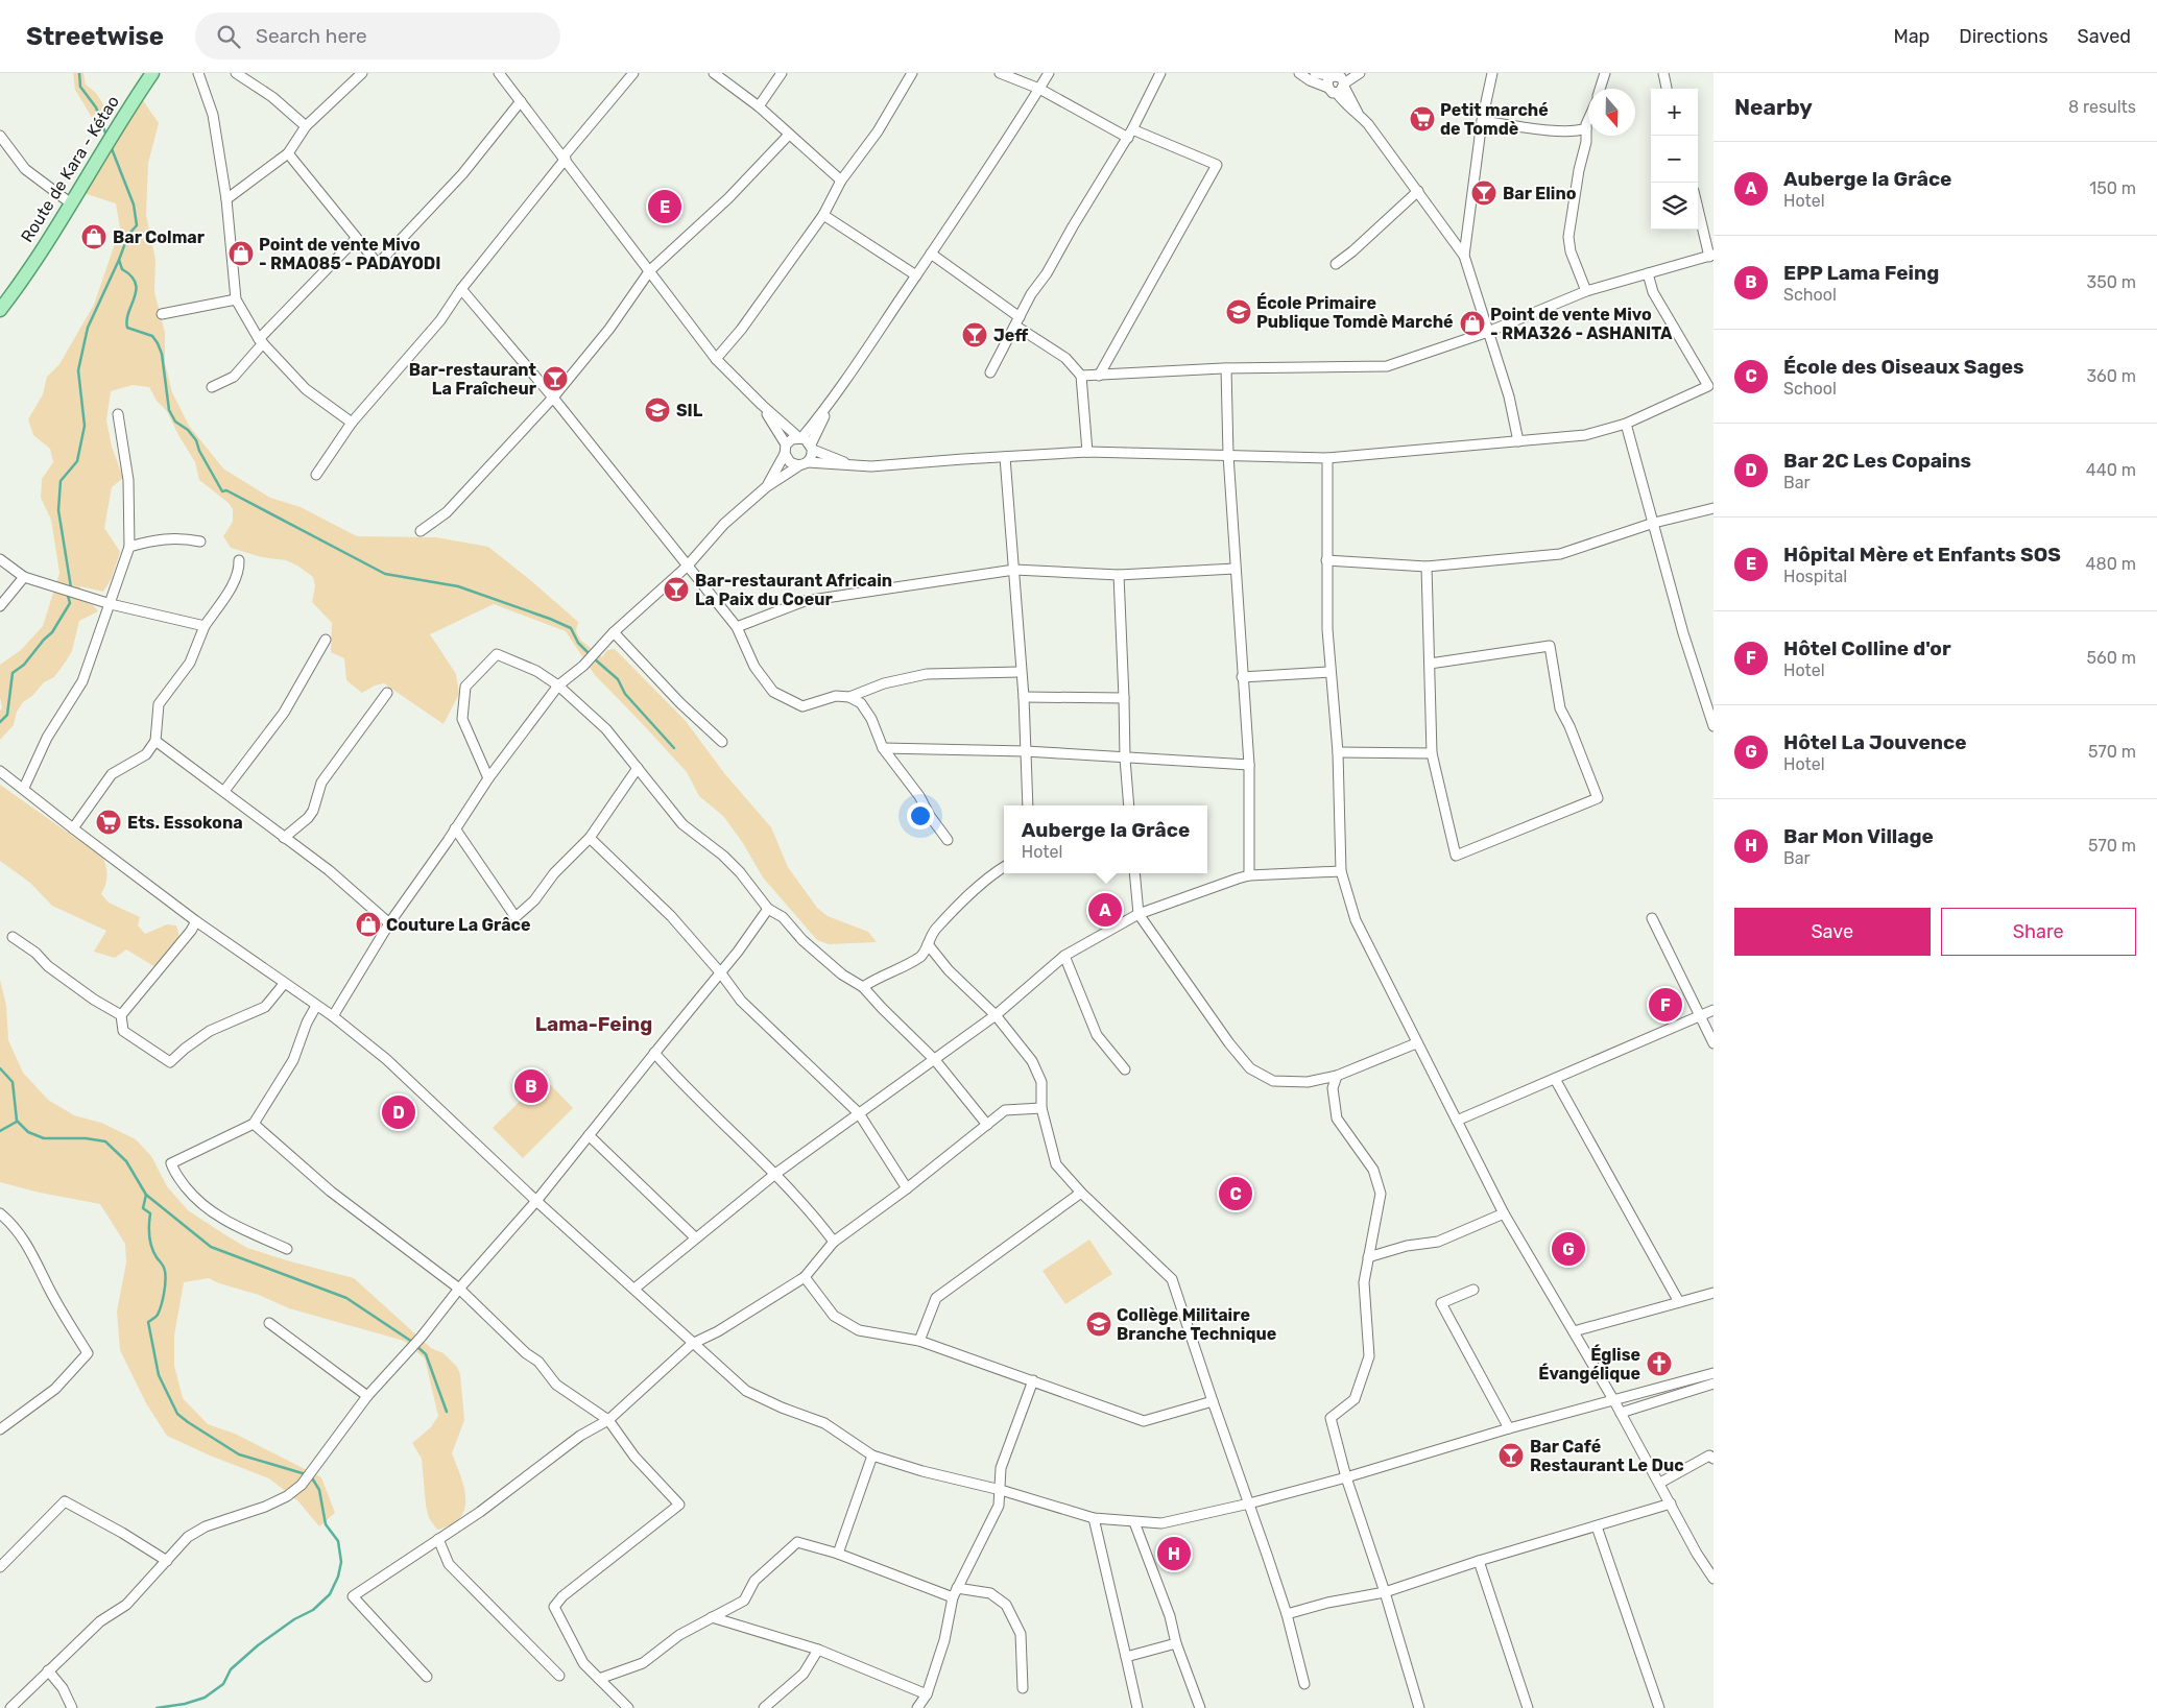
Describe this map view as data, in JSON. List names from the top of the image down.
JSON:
{
  "streets": {
    "main road": ["Route de Kara - Kétao"]
  },
  "districts": ["Lama-Feing"],
  "places": {
    "supermarket": ["Petit marché de Tomdè", "Ets. Essokona"],
    "bar": [
      "Bar Elino",
      "Jeff",
      "Bar-restaurant La Fraîcheur",
      "Bar-restaurant Africain La Paix du Coeur",
      "Bar Café Restaurant Le Duc"
    ],
    "shop": [
      "Bar Colmar",
      "Point de vente Mivo - RMA085 - PADAYODI",
      "Point de vente Mivo - RMA326 - ASHANITA",
      "Couture La Grâce"
    ],
    "school or university": ["École Primaire Publique Tomdè Marché", "SIL", "Collège Militaire Branche Technique"],
    "church": ["Église Évangélique"]
  },
  "north": "bottom",
  "page": {
    "header": "Streetwise",
    "search": "Search here",
    "nav": ["Map", "Directions", "Saved"],
    "heading": ["Nearby", "8 results"],
    "map_buttons": ["+", "−"],
    "list": [
      {
        "mark": "A",
        "name": "Auberge la Grâce",
        "note": "Hotel",
        "value": "150 m"
      },
      {
        "mark": "B",
        "name": "EPP Lama Feing",
        "note": "School",
        "value": "350 m"
      },
      {
        "mark": "C",
        "name": "École des Oiseaux Sages",
        "note": "School",
        "value": "360 m"
      },
      {
        "mark": "D",
        "name": "Bar 2C Les Copains",
        "note": "Bar",
        "value": "440 m"
      },
      {
        "mark": "E",
        "name": "Hôpital Mère et Enfants SOS",
        "note": "Hospital",
        "value": "480 m"
      },
      {
        "mark": "F",
        "name": "Hôtel Colline d'or",
        "note": "Hotel",
        "value": "560 m"
      },
      {
        "mark": "G",
        "name": "Hôtel La Jouvence",
        "note": "Hotel",
        "value": "570 m"
      },
      {
        "mark": "H",
        "name": "Bar Mon Village",
        "note": "Bar",
        "value": "570 m"
      }
    ],
    "pins": [
      "E",
      "A",
      "F",
      "B",
      "D",
      "C",
      "G",
      "H"
    ],
    "popup": ["Auberge la Grâce", "Hotel"],
    "buttons": ["Save", "Share"]
  }
}
